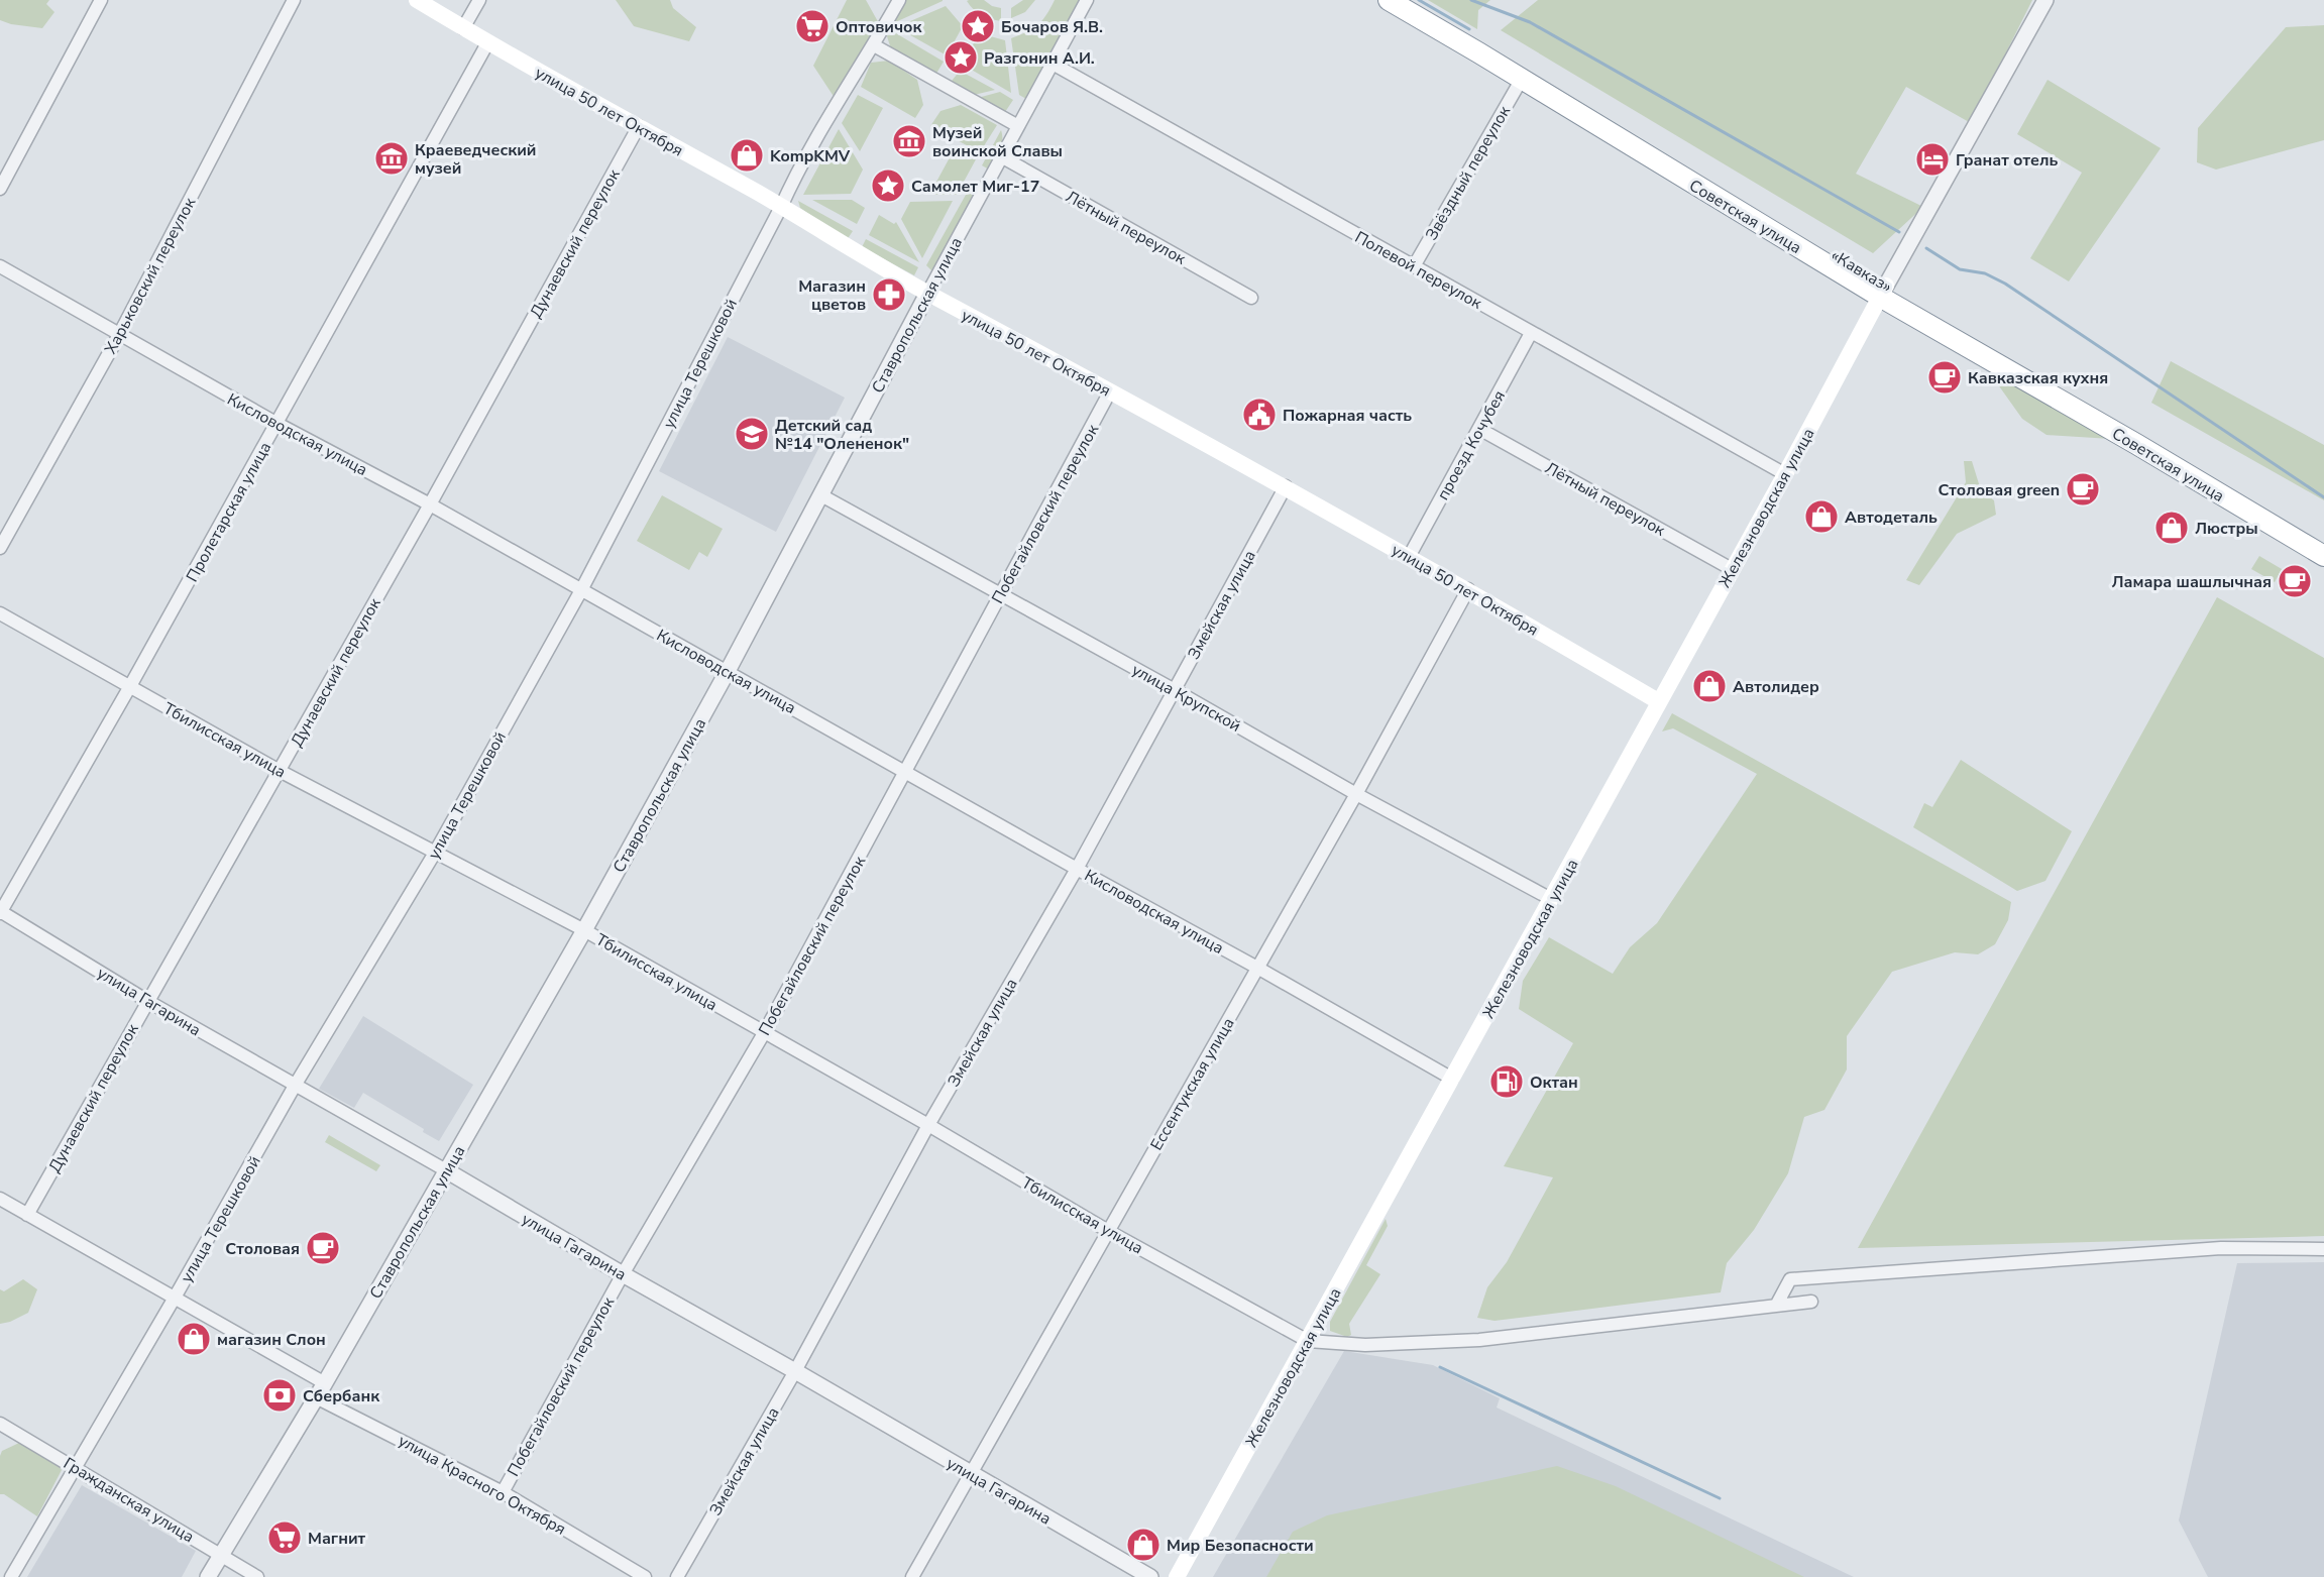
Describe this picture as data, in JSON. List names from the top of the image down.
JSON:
{
  "streets": {
    "highway": ["Советская улица", "«Кавказ»"],
    "main road": ["улица 50 лет Октября", "Железноводская улица"],
    "street": [
      "Звёздный переулок",
      "Лётный переулок",
      "Дунаевский переулок",
      "Полевой переулок",
      "Харьковский переулок",
      "Ставропольская улица",
      "улица Терешковой",
      "Кисловодская улица",
      "проезд Кочубея",
      "Пролетарская улица",
      "Побегайловский переулок",
      "Змейская улица",
      "улица Крупской",
      "Тбилисская улица",
      "улица Гагарина",
      "Ессентукская улица",
      "улица Красного Октября",
      "Гражданская улица"
    ]
  },
  "crossings": [
    ["улица 50 лет Октября", "Дунаевский переулок"],
    ["улица 50 лет Октября", "Ставропольская улица"],
    ["улица 50 лет Октября", "улица Терешковой"],
    ["улица 50 лет Октября", "проезд Кочубея"],
    ["улица 50 лет Октября", "Железноводская улица"],
    ["улица 50 лет Октября", "Пролетарская улица"],
    ["улица 50 лет Октября", "Побегайловский переулок"],
    ["улица 50 лет Октября", "Змейская улица"],
    ["улица 50 лет Октября", "Ессентукская улица"],
    ["Звёздный переулок", "Советская улица"],
    ["Звёздный переулок", "Полевой переулок"],
    ["Советская улица", "«Кавказ»"],
    ["Советская улица", "Железноводская улица"],
    ["Лётный переулок", "Ставропольская улица"],
    ["Лётный переулок", "проезд Кочубея"],
    ["Лётный переулок", "Железноводская улица"],
    ["Дунаевский переулок", "Кисловодская улица"],
    ["Дунаевский переулок", "Тбилисская улица"],
    ["Дунаевский переулок", "улица Гагарина"],
    ["Полевой переулок", "Ставропольская улица"],
    ["Полевой переулок", "проезд Кочубея"],
    ["Полевой переулок", "Железноводская улица"],
    ["«Кавказ»", "Железноводская улица"],
    ["Харьковский переулок", "Кисловодская улица"],
    ["Ставропольская улица", "Кисловодская улица"],
    ["Ставропольская улица", "улица Крупской"],
    ["Ставропольская улица", "Тбилисская улица"],
    ["Ставропольская улица", "улица Гагарина"],
    ["Ставропольская улица", "улица Красного Октября"],
    ["Ставропольская улица", "Гражданская улица"],
    ["улица Терешковой", "Кисловодская улица"],
    ["улица Терешковой", "Тбилисская улица"],
    ["улица Терешковой", "улица Гагарина"],
    ["улица Терешковой", "Гражданская улица"],
    ["Кисловодская улица", "Железноводская улица"],
    ["Кисловодская улица", "Пролетарская улица"],
    ["Кисловодская улица", "Побегайловский переулок"],
    ["Кисловодская улица", "Змейская улица"],
    ["Кисловодская улица", "Ессентукская улица"],
    ["Железноводская улица", "улица Крупской"],
    ["Железноводская улица", "Тбилисская улица"],
    ["Пролетарская улица", "Тбилисская улица"],
    ["Пролетарская улица", "улица Гагарина"],
    ["Побегайловский переулок", "улица Крупской"],
    ["Побегайловский переулок", "Тбилисская улица"],
    ["Побегайловский переулок", "улица Гагарина"],
    ["Побегайловский переулок", "улица Красного Октября"],
    ["Змейская улица", "улица Крупской"],
    ["Змейская улица", "Тбилисская улица"],
    ["Змейская улица", "улица Гагарина"],
    ["улица Крупской", "Ессентукская улица"],
    ["Тбилисская улица", "Ессентукская улица"],
    ["улица Гагарина", "Ессентукская улица"]
  ],
  "places": {
    "supermarket": ["Оптовичок", "Магнит"],
    "place": ["Бочаров Я.В.", "Разгонин А.И.", "Самолет Миг-17"],
    "museum": ["Музей воинской Славы", "Краеведческий музей"],
    "shop": [
      "KompKMV",
      "Автодеталь",
      "Люстры",
      "Автолидер",
      "магазин Слон",
      "Мир Безопасности"
    ],
    "hotel": ["Гранат отель"],
    "pharmacy": ["Магазин цветов"],
    "cafe": [
      "Кавказская кухня",
      "Столовая green",
      "Ламара шашлычная",
      "Столовая"
    ],
    "public building": ["Пожарная часть"],
    "school or university": ["Детский сад №14 \"Олененок\""],
    "fuel station": ["Октан"],
    "bank": ["Сбербанк"]
  }
}
